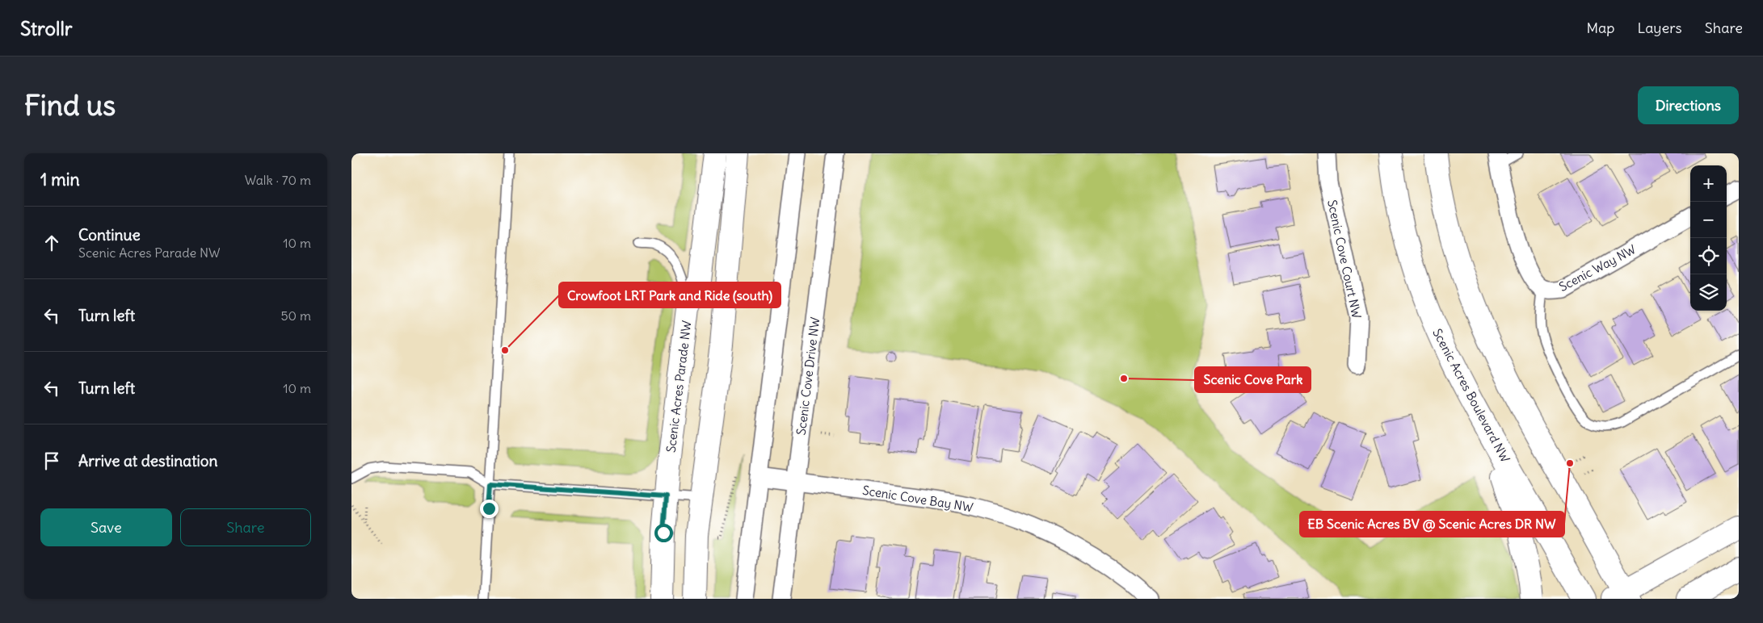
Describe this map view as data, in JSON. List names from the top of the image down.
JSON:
{
  "streets": {
    "street": [
      "Scenic Cove Court NW",
      "Scenic Way NW",
      "Scenic Cove Drive NW",
      "Scenic Acres Parade NW",
      "Scenic Acres Boulevard NW",
      "Scenic Cove Bay NW"
    ]
  },
  "crossings": [
    ["Scenic Cove Drive NW", "Scenic Cove Bay NW"]
  ],
  "places": ["Crowfoot LRT Park and Ride (south)", "Scenic Cove Park", "EB Scenic Acres BV @ Scenic Acres DR NW"],
  "page": {
    "header": "Strollr",
    "nav": ["Map", "Layers", "Share"],
    "buttons": [
      "Directions",
      ["Save", "Share"]
    ],
    "title": "Find us",
    "heading": ["1 min", "Walk · 70 m"],
    "map_buttons": ["+", "−"],
    "list": [
      ["Continue", "Scenic Acres Parade NW", "10 m"],
      ["Turn left", "50 m"],
      ["Turn left", "10 m"],
      "Arrive at destination"
    ]
  }
}
